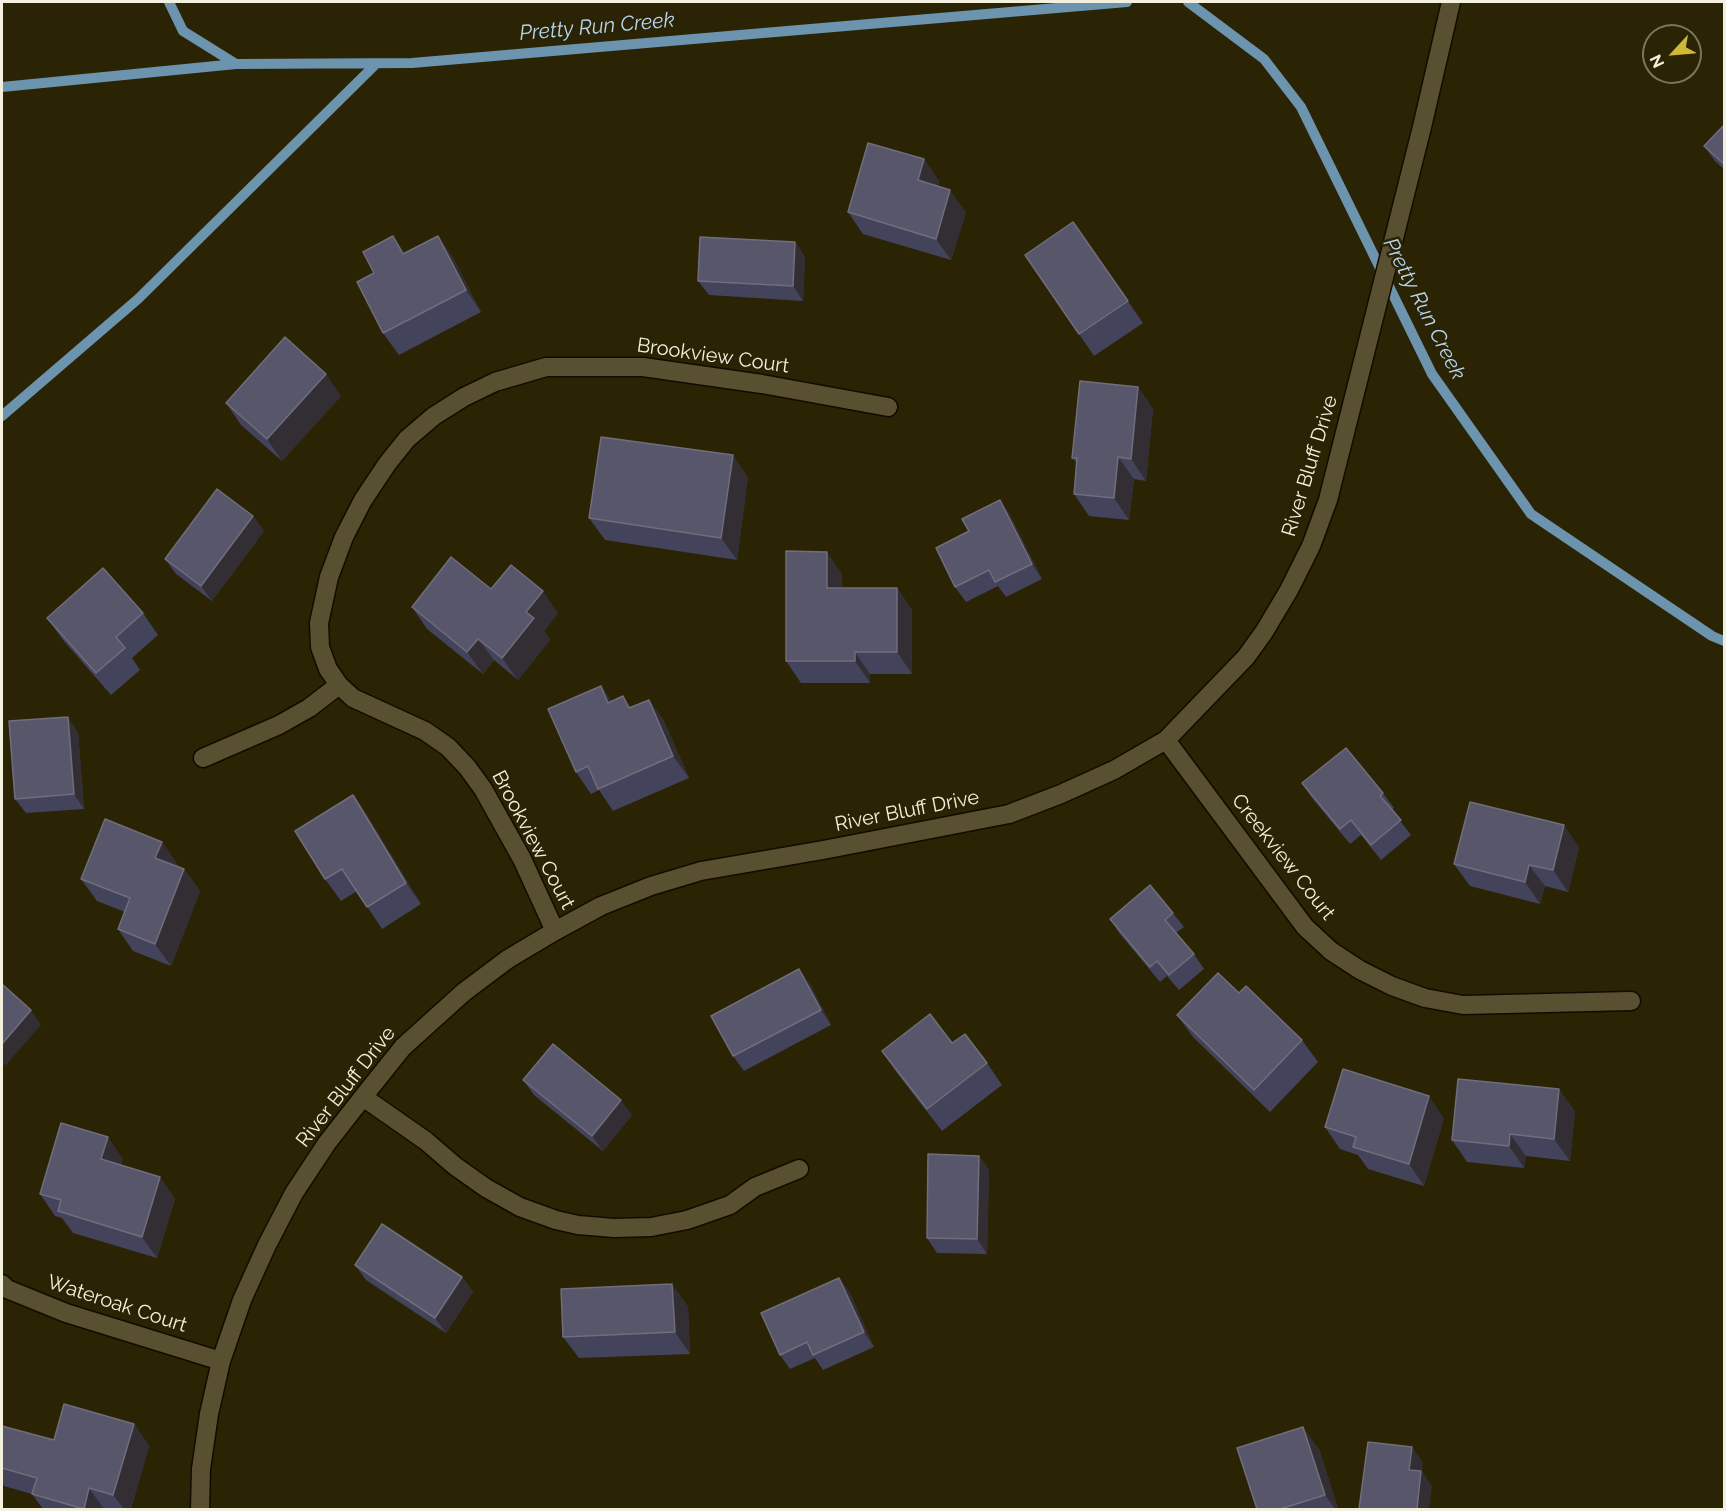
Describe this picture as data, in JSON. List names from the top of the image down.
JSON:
{
  "streets": {
    "street": [
      "Brookview Court",
      "River Bluff Drive",
      "Creekview Court",
      "Wateroak Court"
    ]
  },
  "crossings": [
    ["Brookview Court", "River Bluff Drive"],
    ["River Bluff Drive", "Creekview Court"],
    ["River Bluff Drive", "Wateroak Court"]
  ],
  "water": ["Pretty Run Creek"],
  "north": "bottom left"
}
